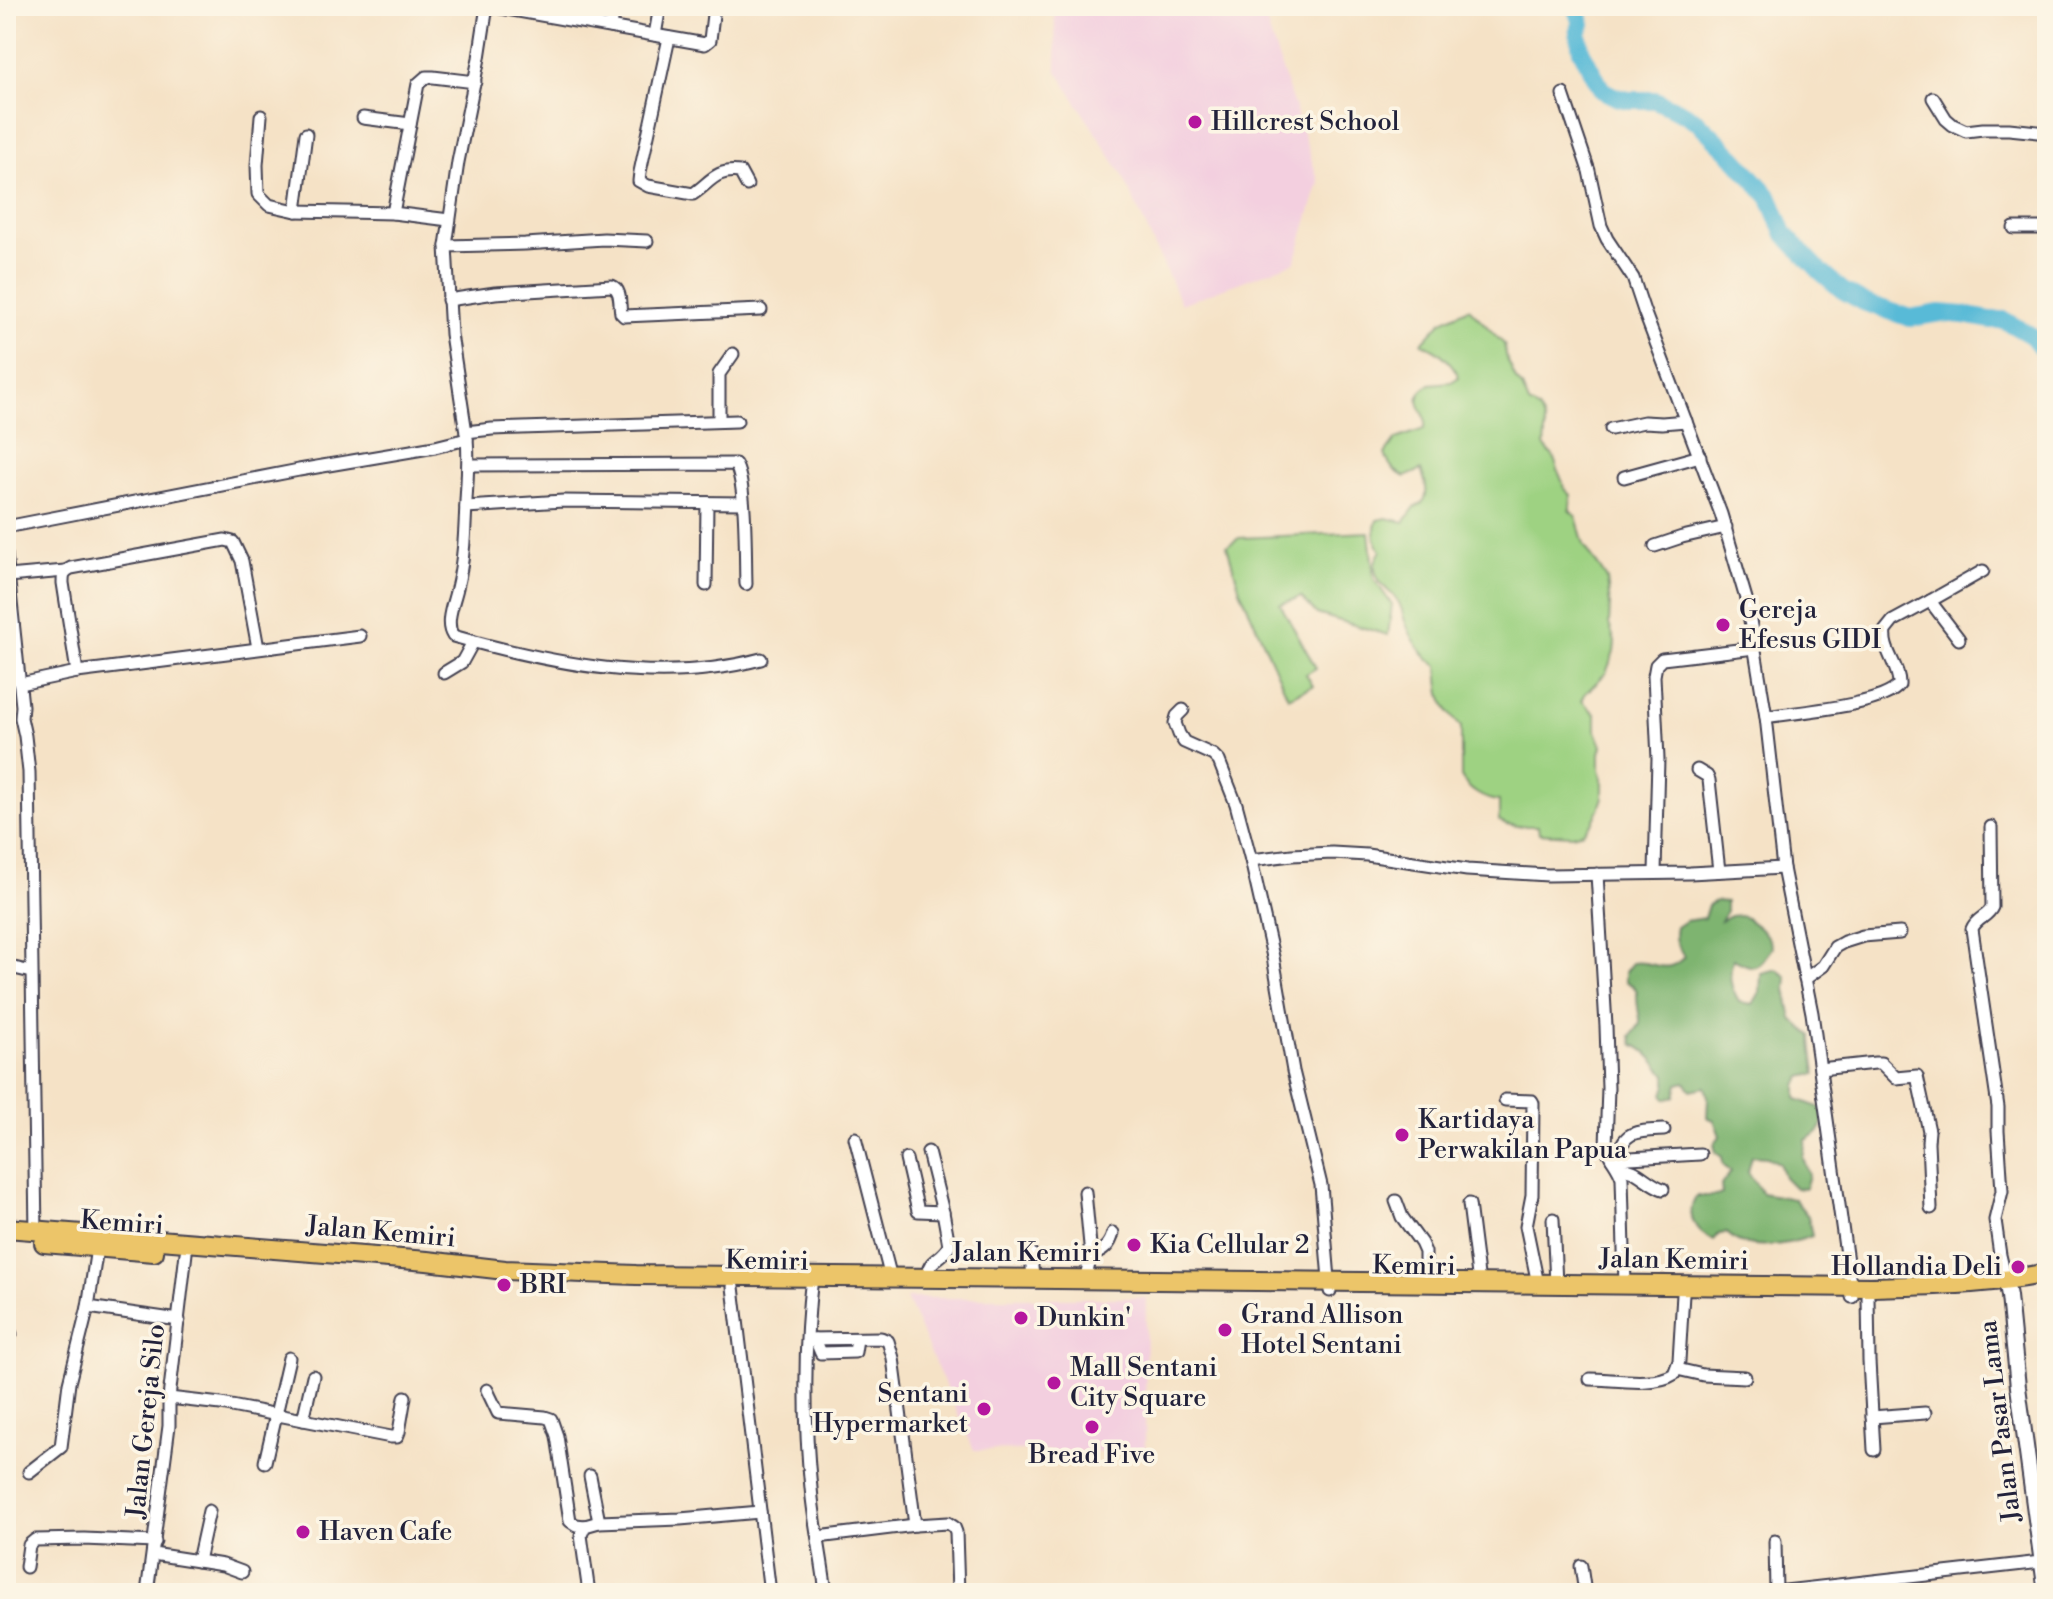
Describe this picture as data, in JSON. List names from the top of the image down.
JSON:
{
  "streets": {
    "highway": ["Kemiri", "Jalan Kemiri"],
    "street": ["Jalan Gereja Silo", "Jalan Pasar Lama"]
  },
  "crossings": [
    ["Kemiri", "Jalan Kemiri"],
    ["Kemiri", "Jalan Gereja Silo"],
    ["Jalan Kemiri", "Jalan Pasar Lama"]
  ],
  "places": [
    "Hillcrest School",
    "Gereja Efesus GIDI",
    "Kartidaya Perwakilan Papua",
    "Kia Cellular 2",
    "Hollandia Deli",
    "BRI",
    "Dunkin'",
    "Grand Allison Hotel Sentani",
    "Mall Sentani City Square",
    "Sentani Hypermarket",
    "Bread Five",
    "Haven Cafe"
  ]
}
